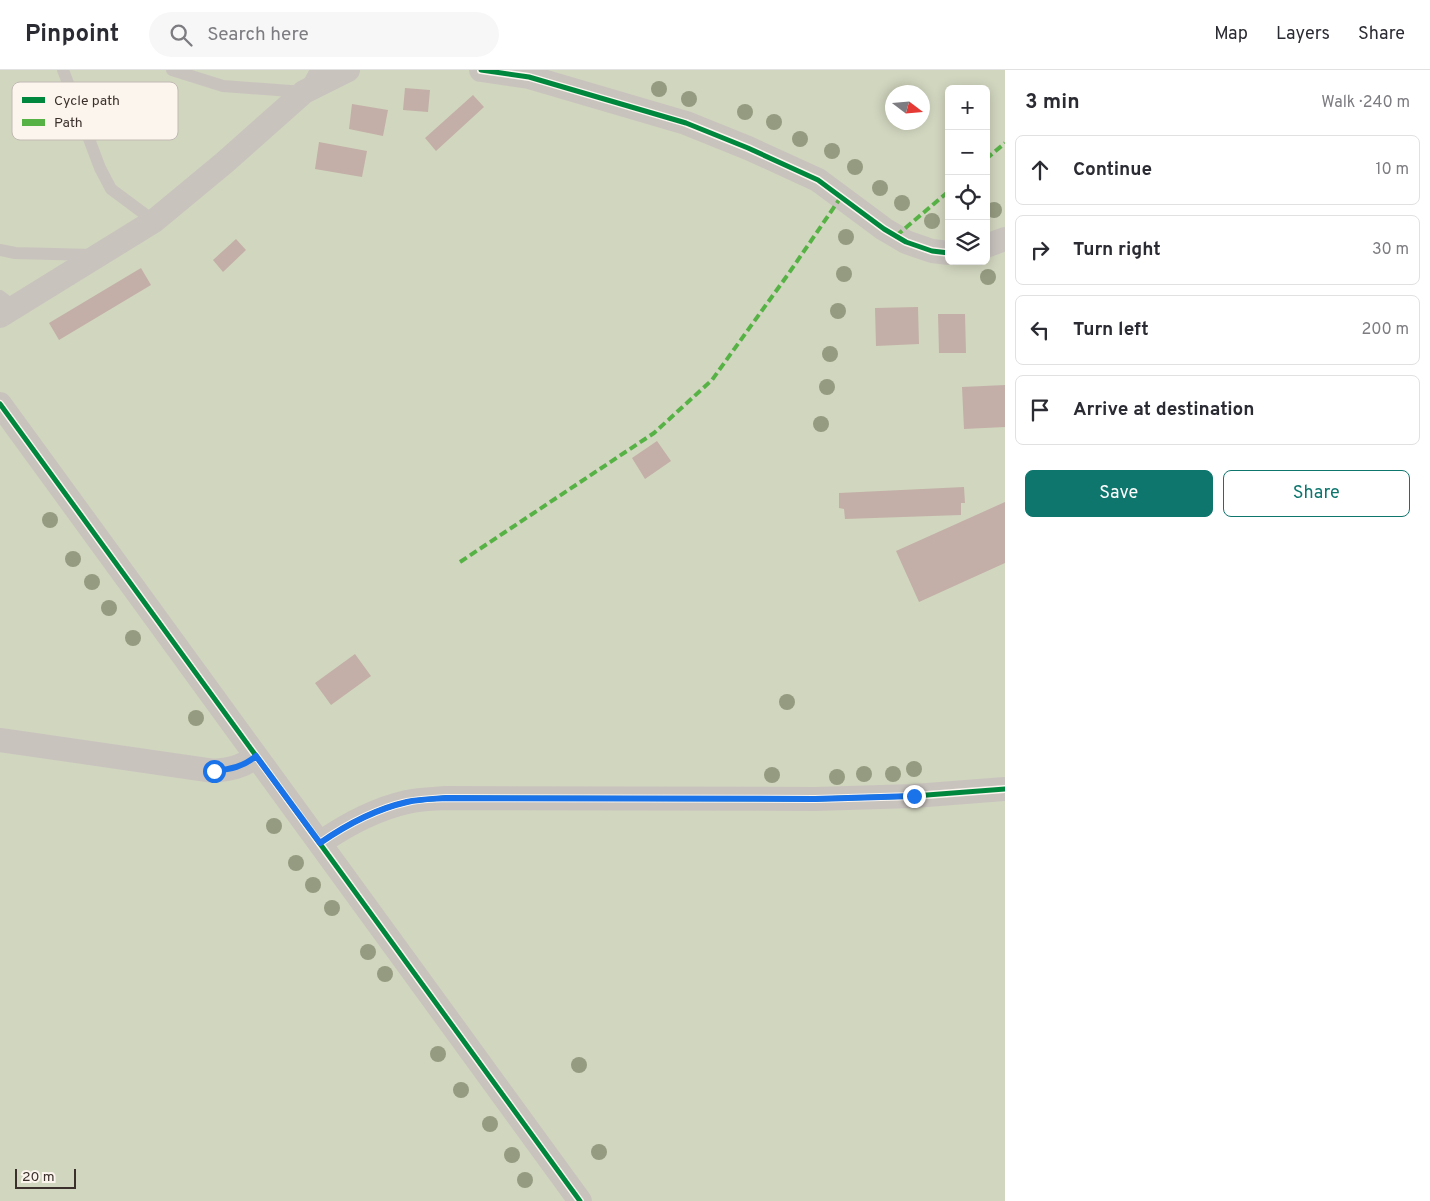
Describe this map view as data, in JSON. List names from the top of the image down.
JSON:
{
  "legend": ["Cycle path", "Path"],
  "scale_bar": "20 m",
  "north": "right",
  "page": {
    "header": "Pinpoint",
    "search": "Search here",
    "nav": ["Map", "Layers", "Share"],
    "heading": ["3 min", "Walk · 240 m"],
    "map_buttons": ["+", "−"],
    "list": [
      ["Continue", "10 m"],
      ["Turn right", "30 m"],
      ["Turn left", "200 m"],
      "Arrive at destination"
    ],
    "buttons": ["Save", "Share"],
    "scale": "20 m"
  }
}
